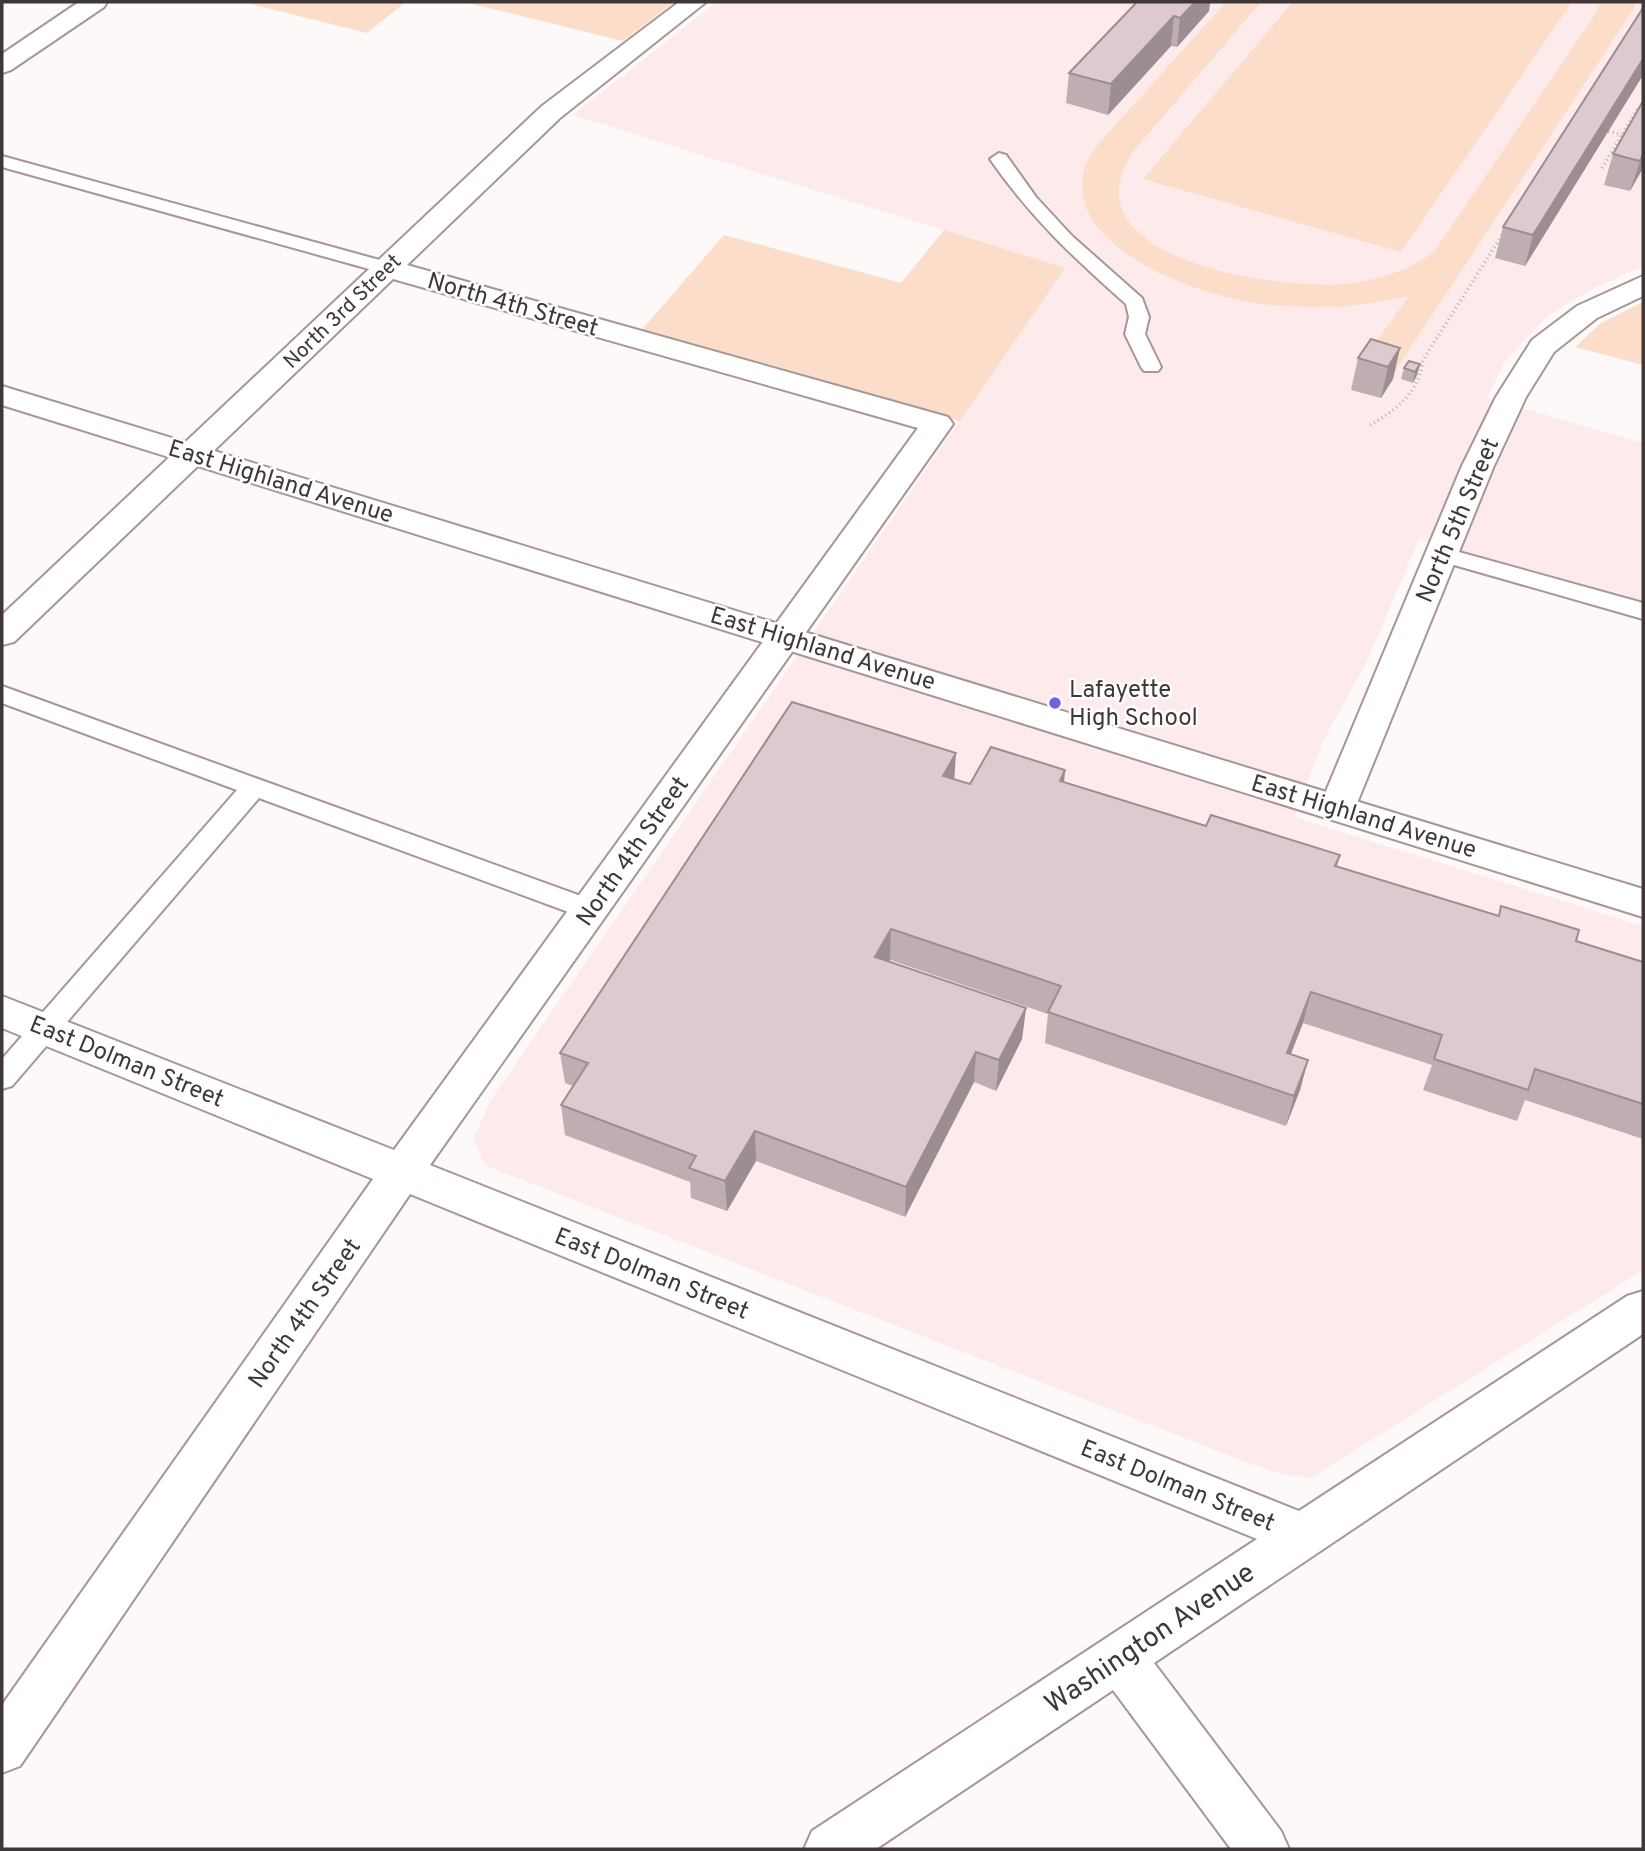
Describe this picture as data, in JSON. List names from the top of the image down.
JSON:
{
  "streets": {
    "street": [
      "North 4th Street",
      "North 3rd Street",
      "East Highland Avenue",
      "North 5th Street",
      "East Dolman Street",
      "Washington Avenue"
    ]
  },
  "crossings": [
    ["North 4th Street", "North 3rd Street"],
    ["North 4th Street", "East Highland Avenue"],
    ["North 4th Street", "East Dolman Street"],
    ["North 3rd Street", "East Highland Avenue"],
    ["East Highland Avenue", "North 5th Street"],
    ["East Dolman Street", "Washington Avenue"]
  ],
  "places": ["Lafayette High School"]
}
